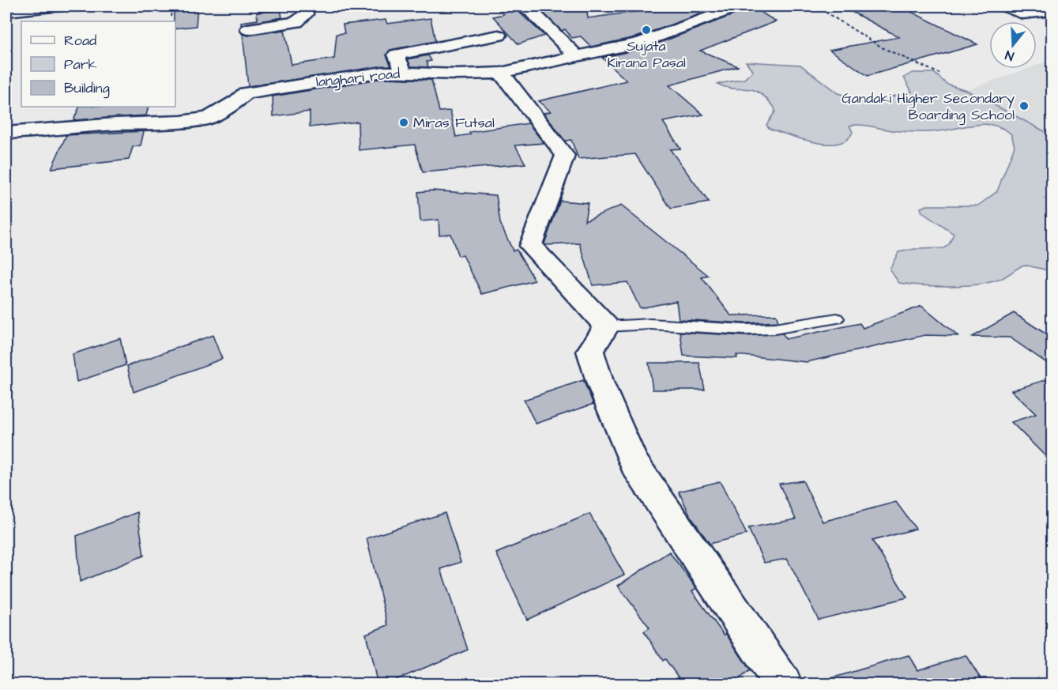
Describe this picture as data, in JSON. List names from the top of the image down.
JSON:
{
  "streets": {
    "street": ["langhari road"]
  },
  "places": ["Sujata Kirana Pasal", "Gandaki Higher Secondary Boarding School", "Miras Futsal"],
  "legend": ["Road", "Park", "Building"],
  "north": "bottom"
}
